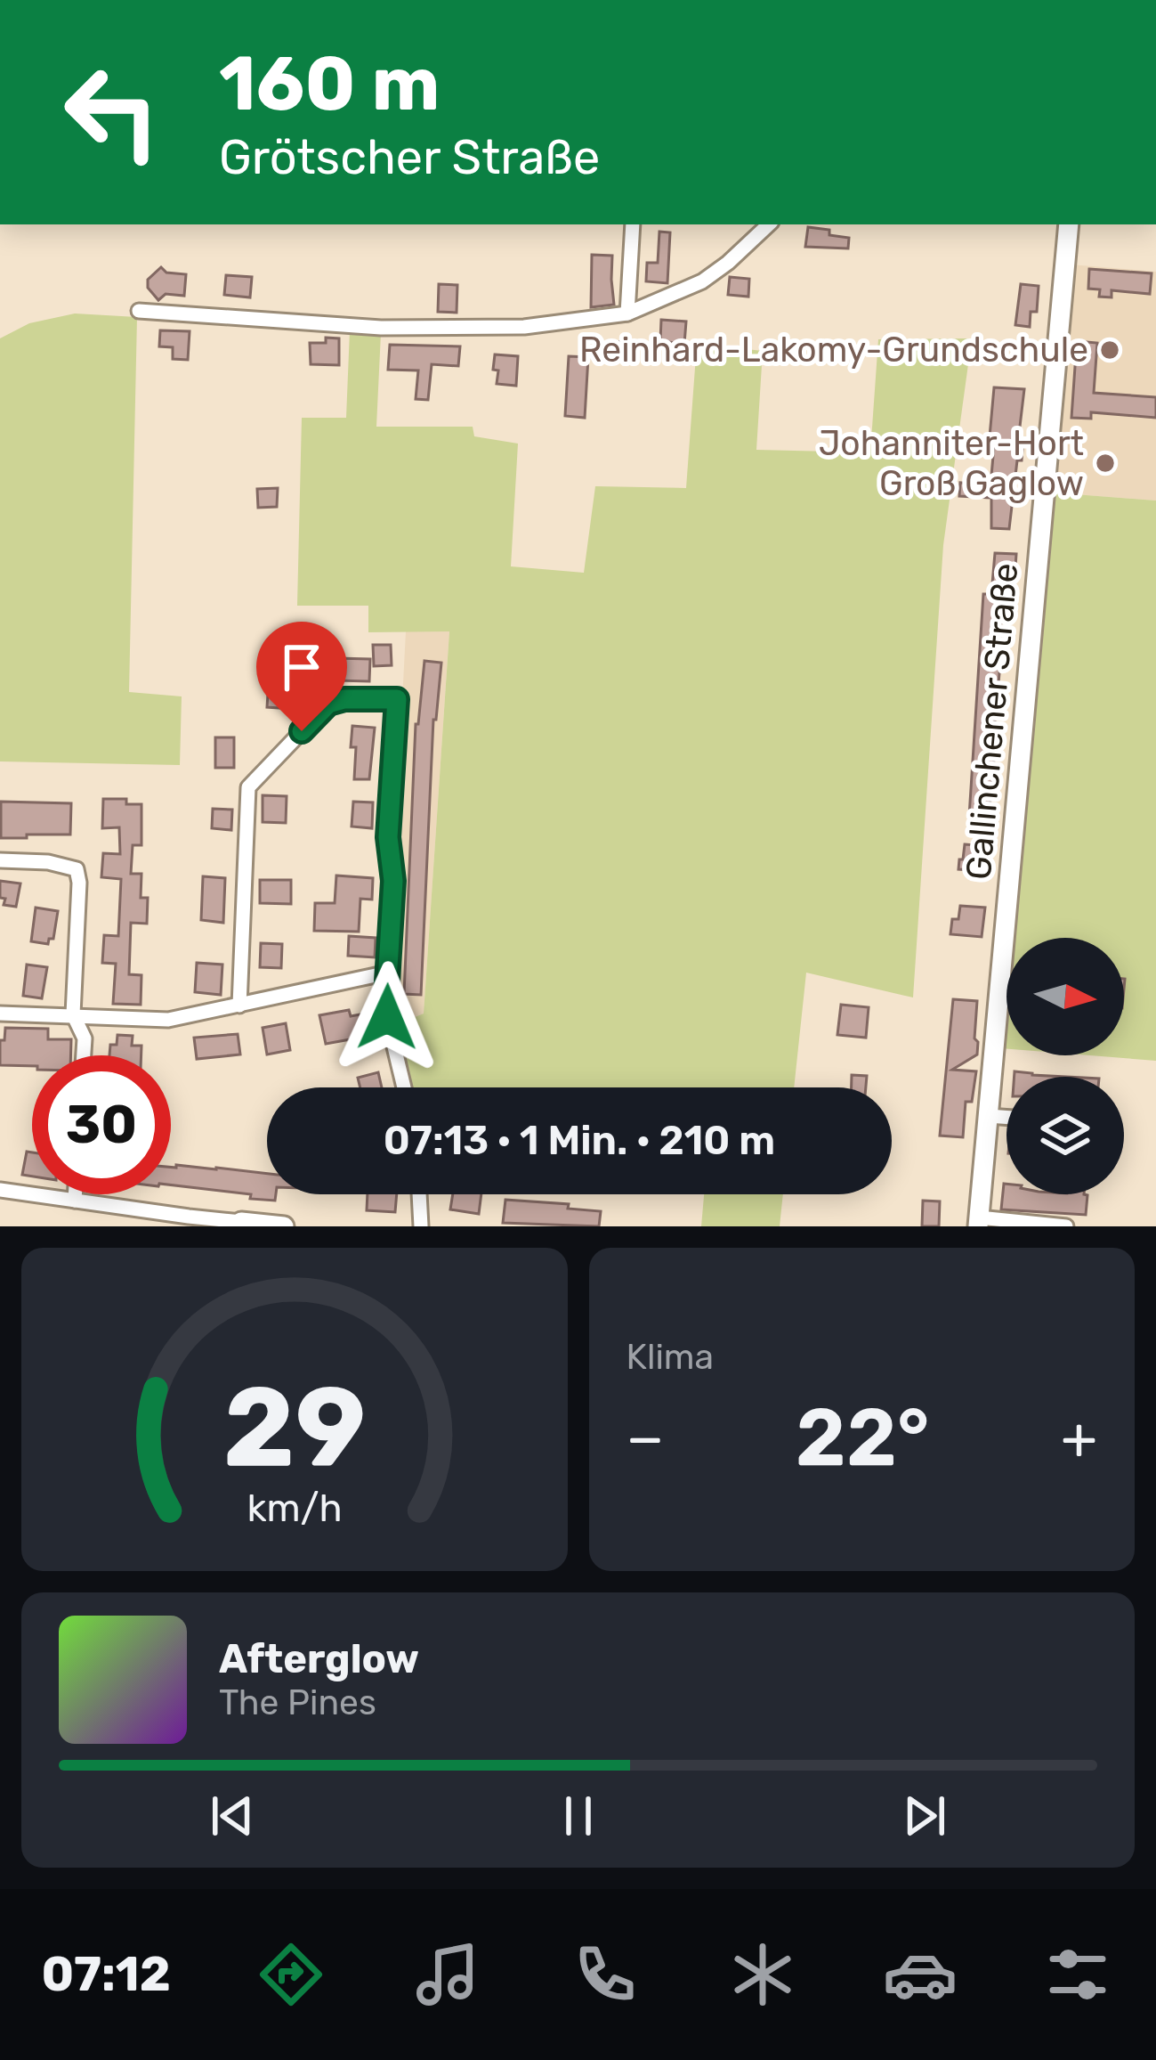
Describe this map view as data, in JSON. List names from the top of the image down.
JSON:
{
  "streets": {
    "street": ["Gallinchener Straße"]
  },
  "places": ["Reinhard-Lakomy-Grundschule", "Johanniter-Hort Groß Gaglow"],
  "north": "right",
  "page": {
    "turn": ["160 m", "Grötscher Straße"],
    "limit": "30",
    "trip": "07:13 · 1 Min. · 210 m",
    "tile": "Klima",
    "heat": ["−", "22°", "+"],
    "song": ["Afterglow", "The Pines"],
    "tabs": "07:12",
    "gauge": ["29", "km/h"]
  }
}
